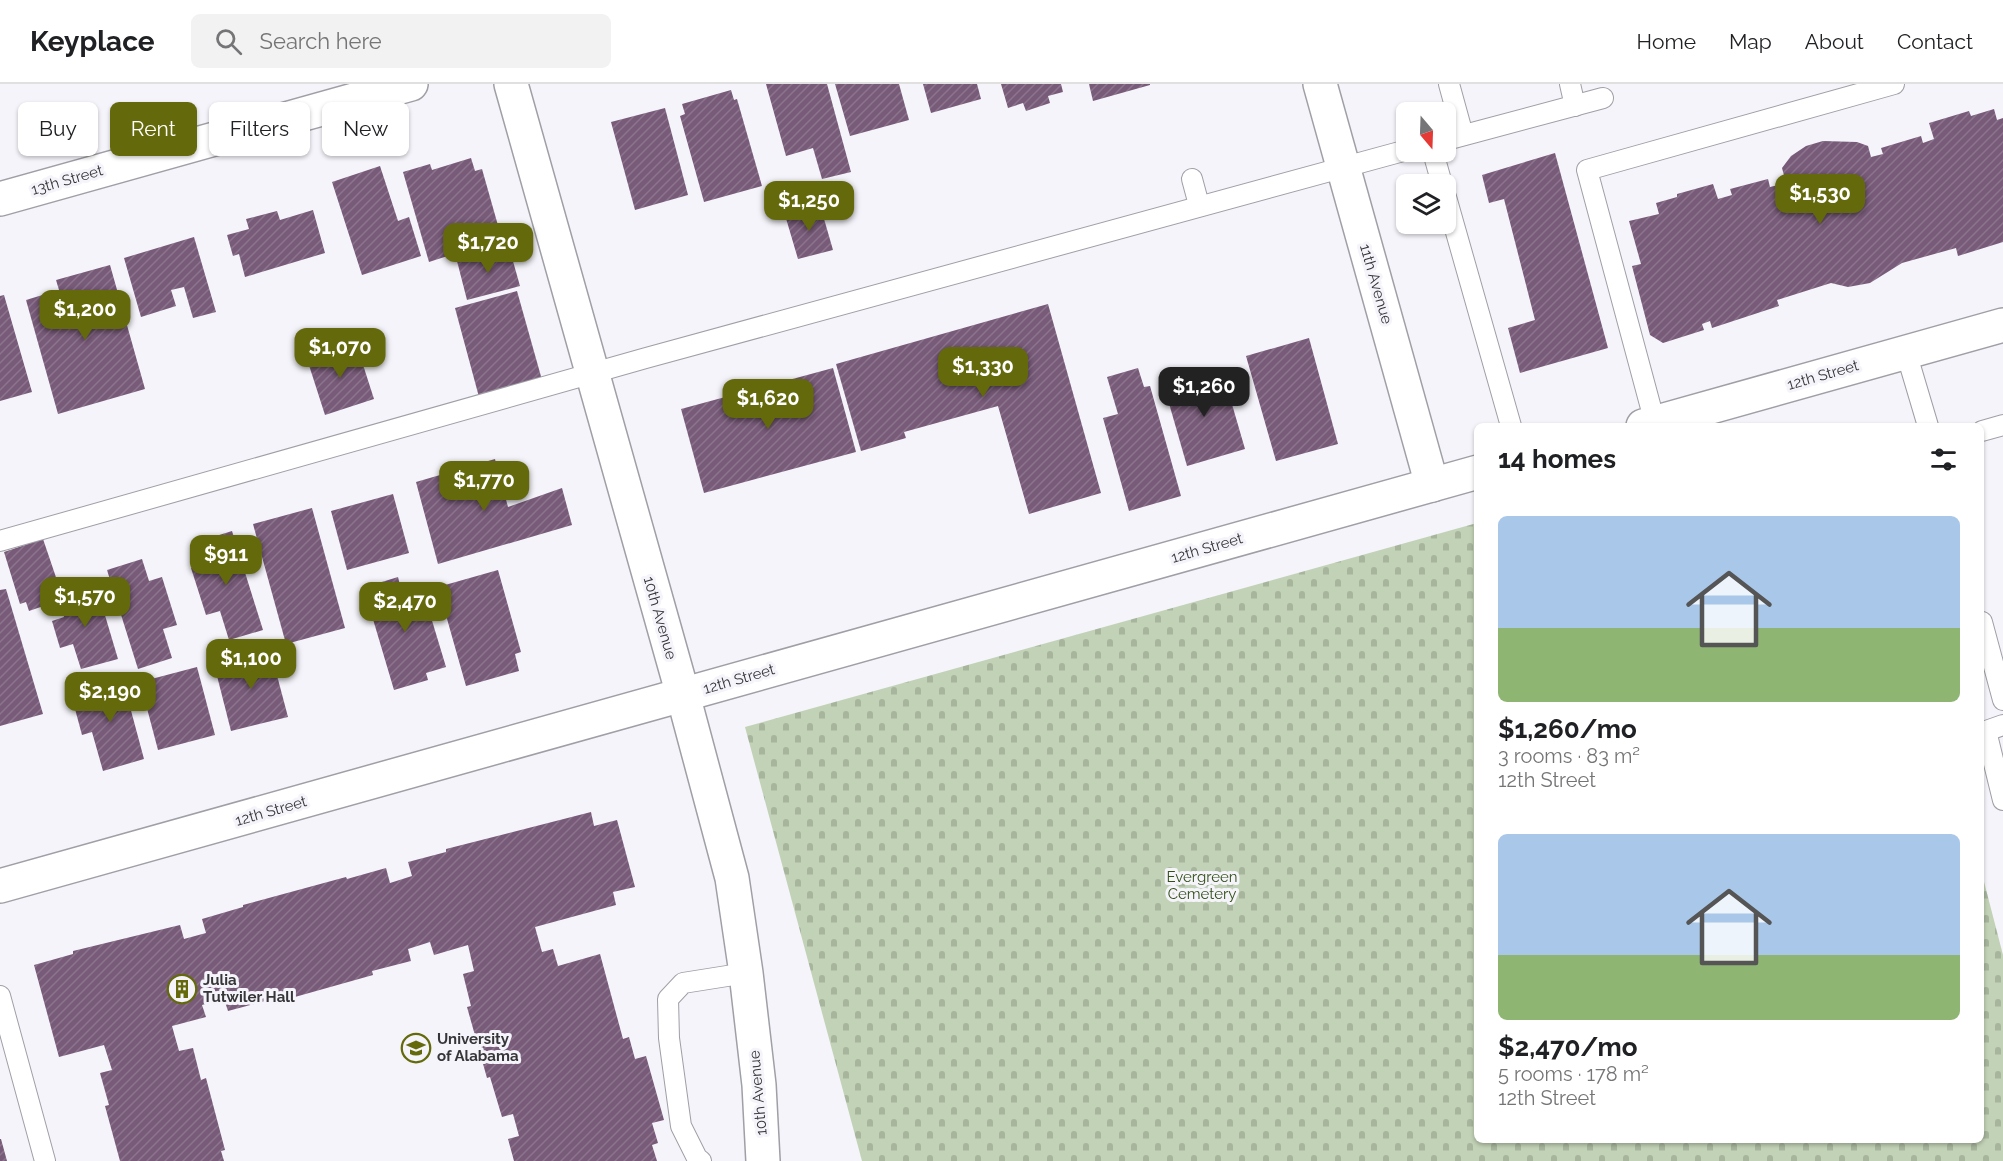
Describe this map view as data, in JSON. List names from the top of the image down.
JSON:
{
  "streets": {
    "street": [
      "13th Street",
      "11th Avenue",
      "12th Street",
      "10th Avenue"
    ]
  },
  "crossings": [
    ["11th Avenue", "12th Street"],
    ["12th Street", "10th Avenue"]
  ],
  "parks": ["Evergreen Cemetery"],
  "places": {
    "building": ["Julia Tutwiler Hall"],
    "school or university": ["University of Alabama"]
  },
  "north": "bottom",
  "page": {
    "header": "Keyplace",
    "search": "Search here",
    "nav": [
      "Home",
      "Map",
      "About",
      "Contact"
    ],
    "chip": [
      "Buy",
      "Rent",
      "Filters",
      "New"
    ],
    "price": [
      "$1,530",
      "$1,250",
      "$1,720",
      "$1,200",
      "$1,070",
      "$1,330",
      "$1,260",
      "$1,620",
      "$1,770",
      "$911",
      "$1,570",
      "$2,470",
      "$1,100",
      "$2,190"
    ],
    "heading": "14 homes",
    "list": [
      {
        "name": "$1,260/mo",
        "note": "3 rooms · 83 m² · 12th Street"
      },
      {
        "name": "$2,470/mo",
        "note": "5 rooms · 178 m² · 12th Street"
      }
    ]
  }
}
